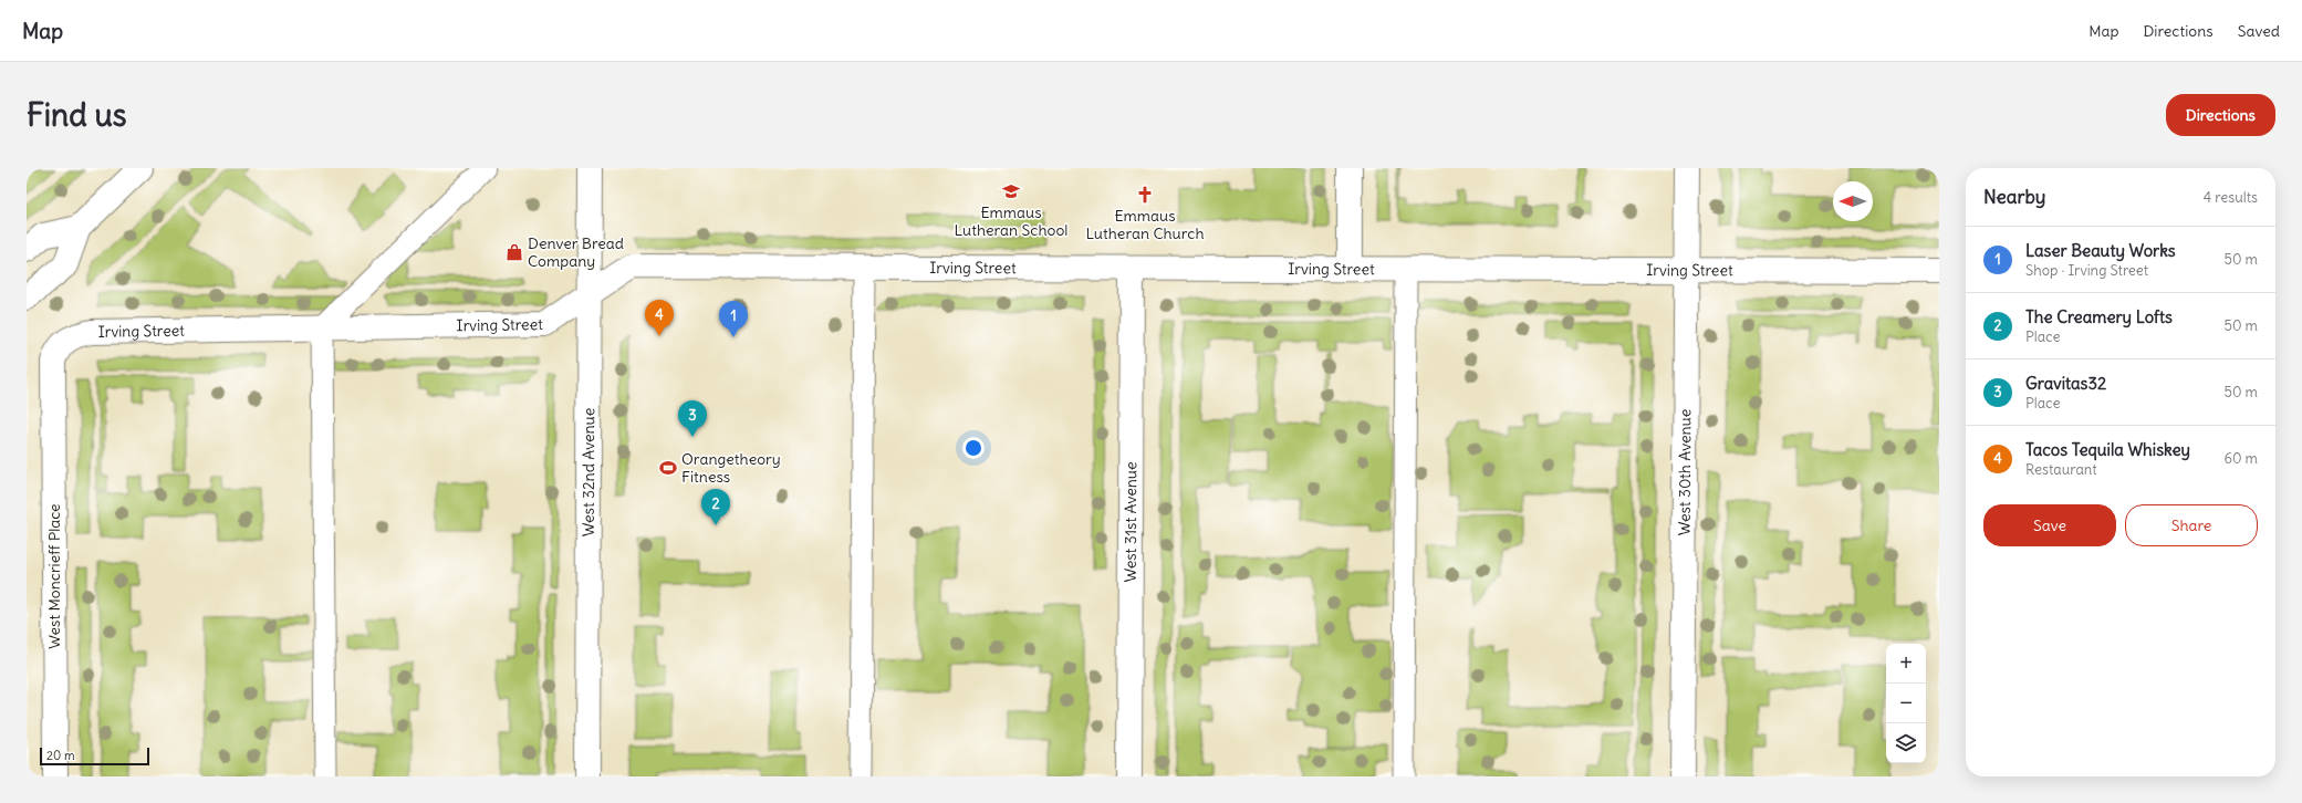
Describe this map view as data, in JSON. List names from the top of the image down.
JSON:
{
  "streets": {
    "street": [
      "Irving Street",
      "West 32nd Avenue",
      "West 30th Avenue",
      "West 31st Avenue",
      "West Moncrieff Place"
    ]
  },
  "crossings": [
    ["Irving Street", "West 32nd Avenue"],
    ["Irving Street", "West 30th Avenue"],
    ["Irving Street", "West 31st Avenue"],
    ["Irving Street", "West Moncrieff Place"]
  ],
  "places": {
    "school or university": ["Emmaus Lutheran School"],
    "church": ["Emmaus Lutheran Church"],
    "shop": ["Denver Bread Company"],
    "sports": ["Orangetheory Fitness"]
  },
  "scale_bar": "20 m",
  "north": "left",
  "page": {
    "header": "Map",
    "nav": ["Map", "Directions", "Saved"],
    "buttons": [
      "Directions",
      ["Save", "Share"]
    ],
    "title": "Find us",
    "heading": ["Nearby", "4 results"],
    "list": [
      {
        "mark": "1",
        "name": "Laser Beauty Works",
        "note": "Shop · Irving Street",
        "value": "50 m"
      },
      {
        "mark": "2",
        "name": "The Creamery Lofts",
        "note": "Place",
        "value": "50 m"
      },
      {
        "mark": "3",
        "name": "Gravitas32",
        "note": "Place",
        "value": "50 m"
      },
      {
        "mark": "4",
        "name": "Tacos Tequila Whiskey",
        "note": "Restaurant",
        "value": "60 m"
      }
    ],
    "pins": [
      "4",
      "1",
      "3",
      "2"
    ],
    "map_buttons": ["+", "−"],
    "scale": "20 m"
  }
}
